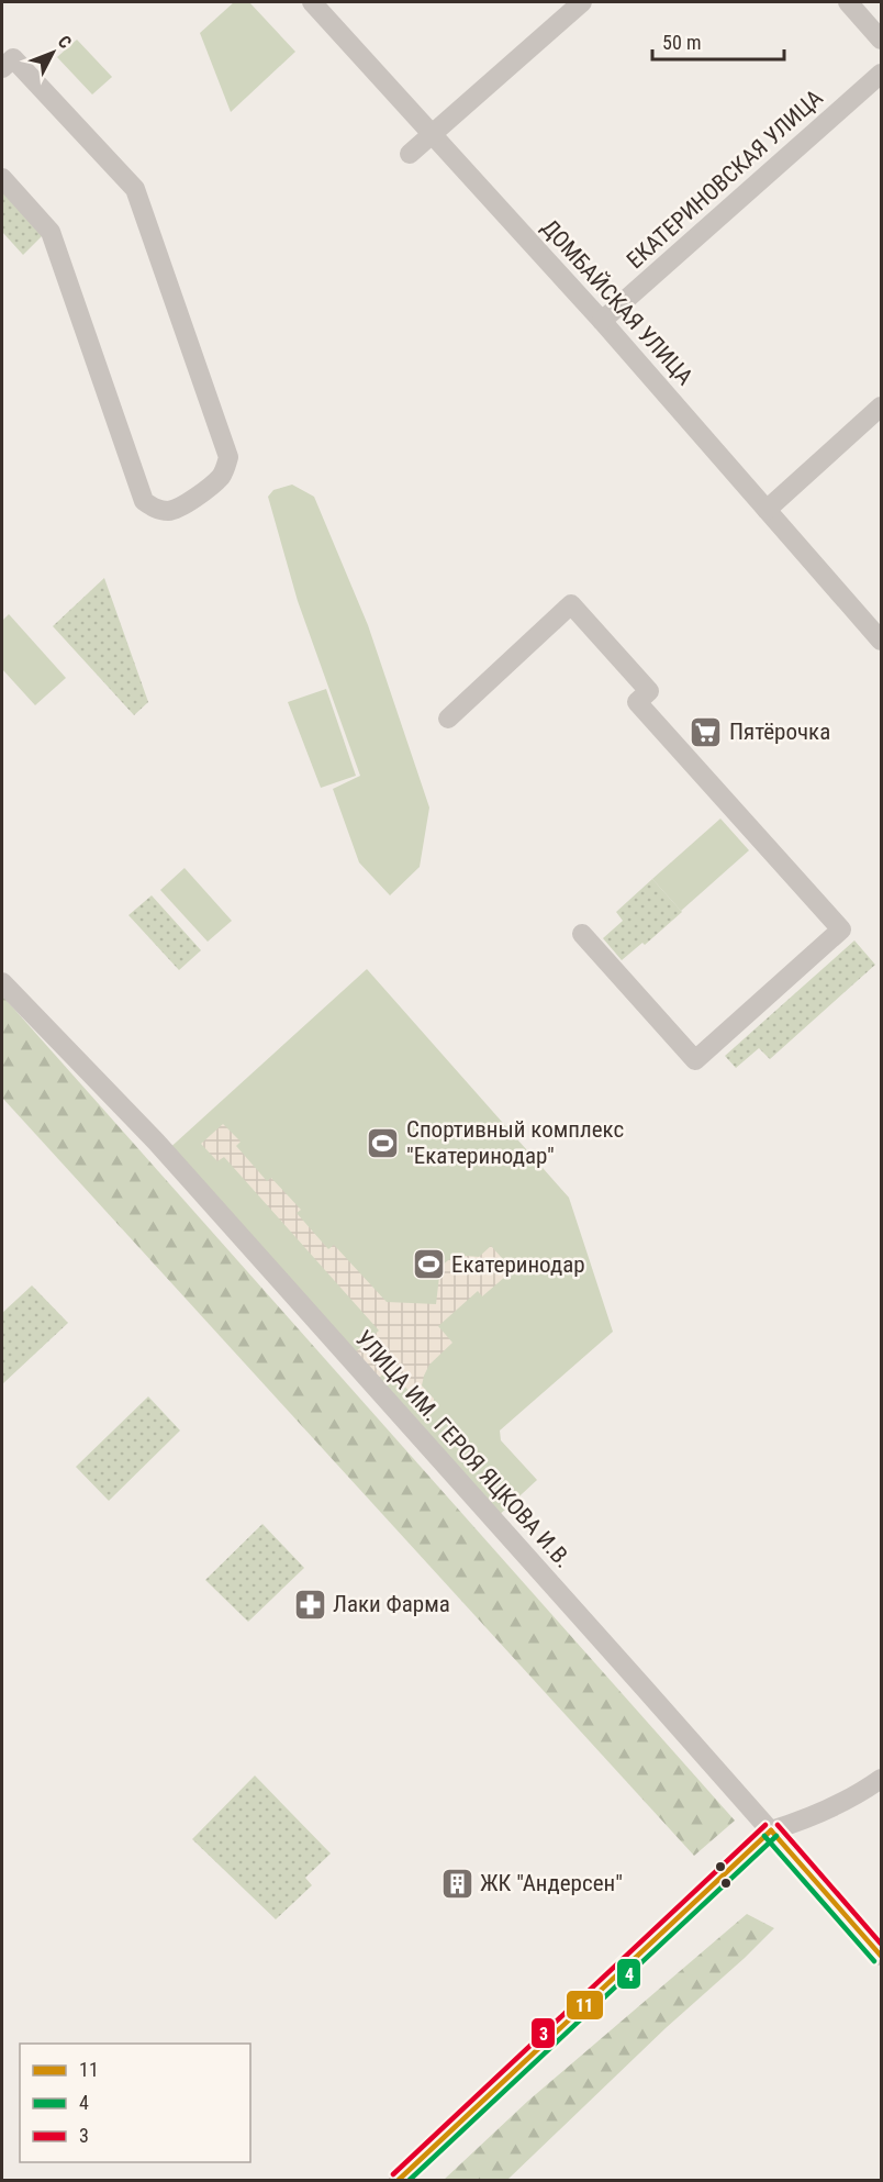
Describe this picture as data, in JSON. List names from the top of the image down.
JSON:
{
  "streets": {
    "street": ["ЕКАТЕРИНОВСКАЯ УЛИЦА", "ДОМБАЙСКАЯ УЛИЦА", "УЛИЦА ИМ. ГЕРОЯ ЯЦКОВА И.В."]
  },
  "crossings": [
    ["ЕКАТЕРИНОВСКАЯ УЛИЦА", "ДОМБАЙСКАЯ УЛИЦА"]
  ],
  "places": {
    "supermarket": ["Пятёрочка"],
    "sports": ["Спортивный комплекс \"Екатеринодар\"", "Екатеринодар"],
    "pharmacy": ["Лаки Фарма"],
    "building": ["ЖК \"Андерсен\""]
  },
  "lines": ["transit line 3", "transit line 11", "transit line 4"],
  "legend": ["11", "4", "3"],
  "scale_bar": "50 m",
  "north": "top right"
}
